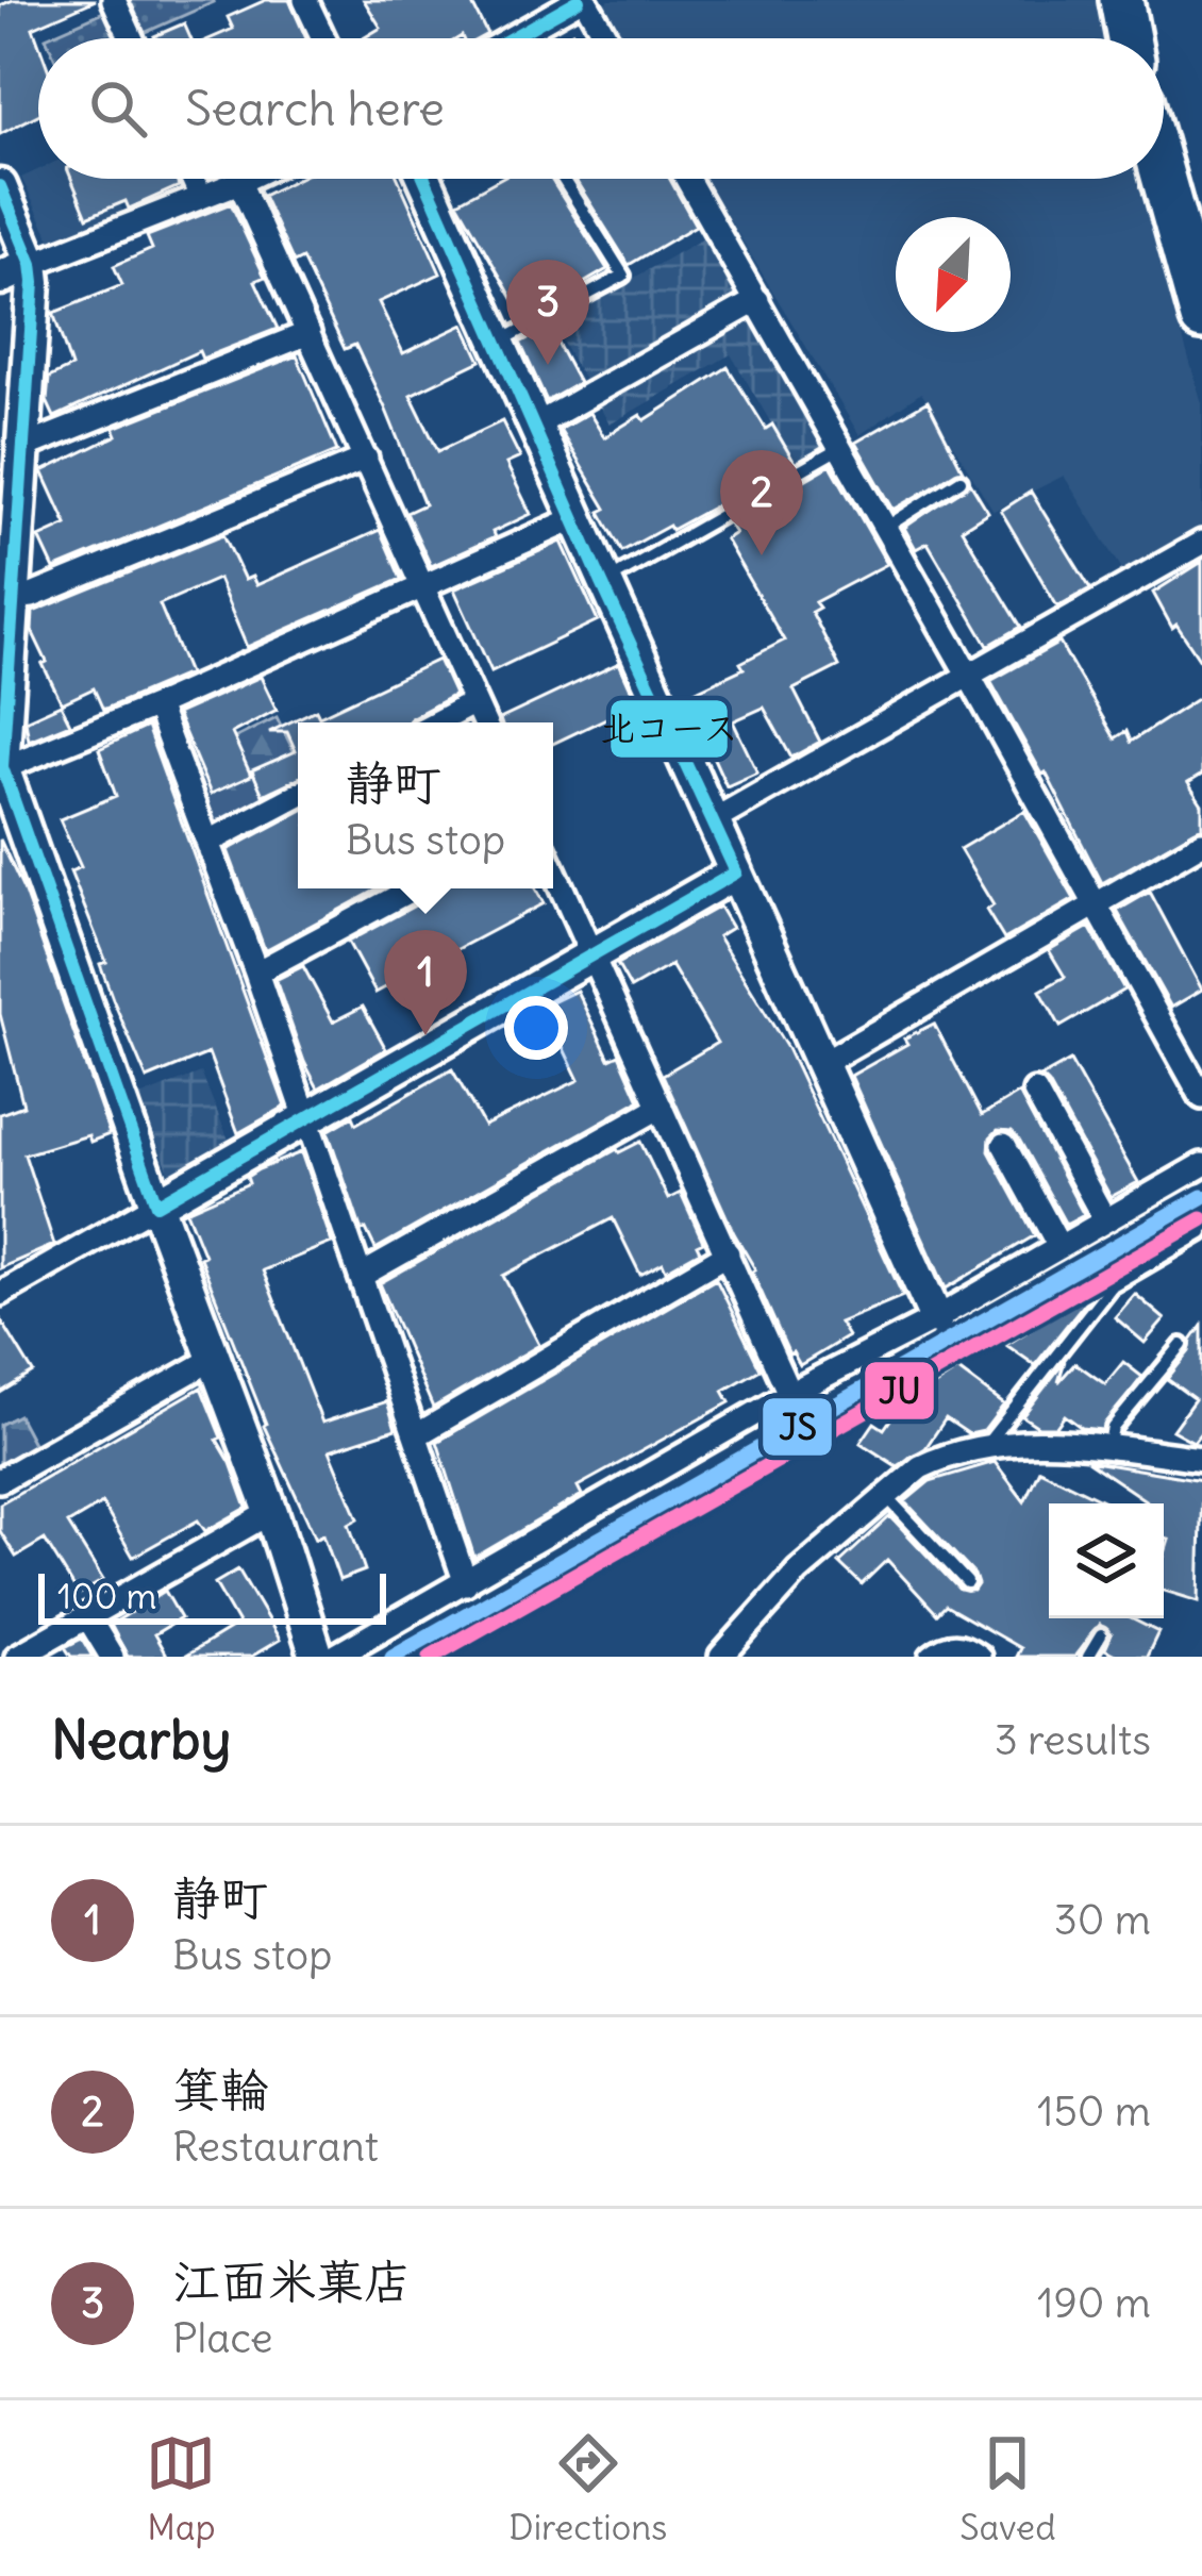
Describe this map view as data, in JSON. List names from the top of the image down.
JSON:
{
  "lines": ["transit line 北コース", "transit line JS", "transit line JU"],
  "scale_bar": "100 m",
  "north": "bottom left",
  "page": {
    "search": "Search here",
    "pins": ["3", "2", "1"],
    "popup": ["静町", "Bus stop"],
    "scale": "100 m",
    "heading": ["Nearby", "3 results"],
    "list": [
      {
        "mark": "1",
        "name": "静町",
        "note": "Bus stop",
        "value": "30 m"
      },
      {
        "mark": "2",
        "name": "箕輪",
        "note": "Restaurant",
        "value": "150 m"
      },
      {
        "mark": "3",
        "name": "江面米菓店",
        "note": "Place",
        "value": "190 m"
      }
    ],
    "nav": ["Map", "Directions", "Saved"]
  }
}
